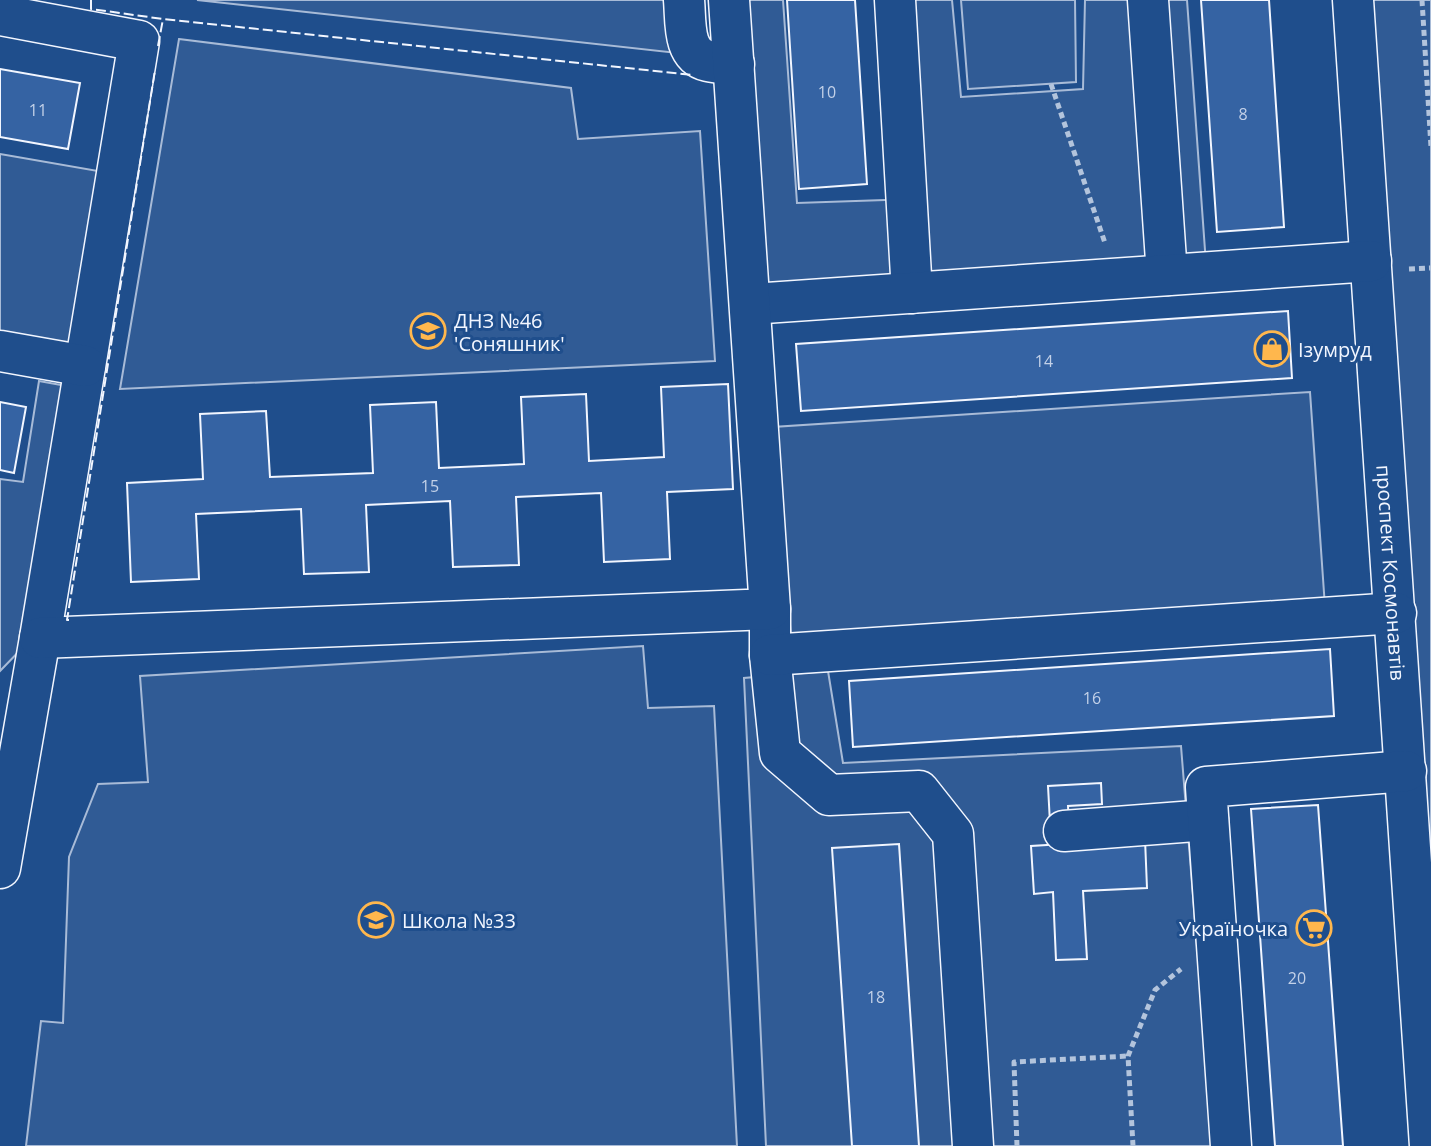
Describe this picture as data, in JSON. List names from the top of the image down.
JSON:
{
  "streets": {
    "street": ["проспект Космонавтів"]
  },
  "places": {
    "school or university": ["ДНЗ №46 'Соняшник'", "Школа №33"],
    "shop": ["Ізумруд"],
    "supermarket": ["Україночка"]
  },
  "house_numbers": [
    "10",
    "11",
    "8",
    "14",
    "15",
    "16",
    "20",
    "18"
  ]
}
